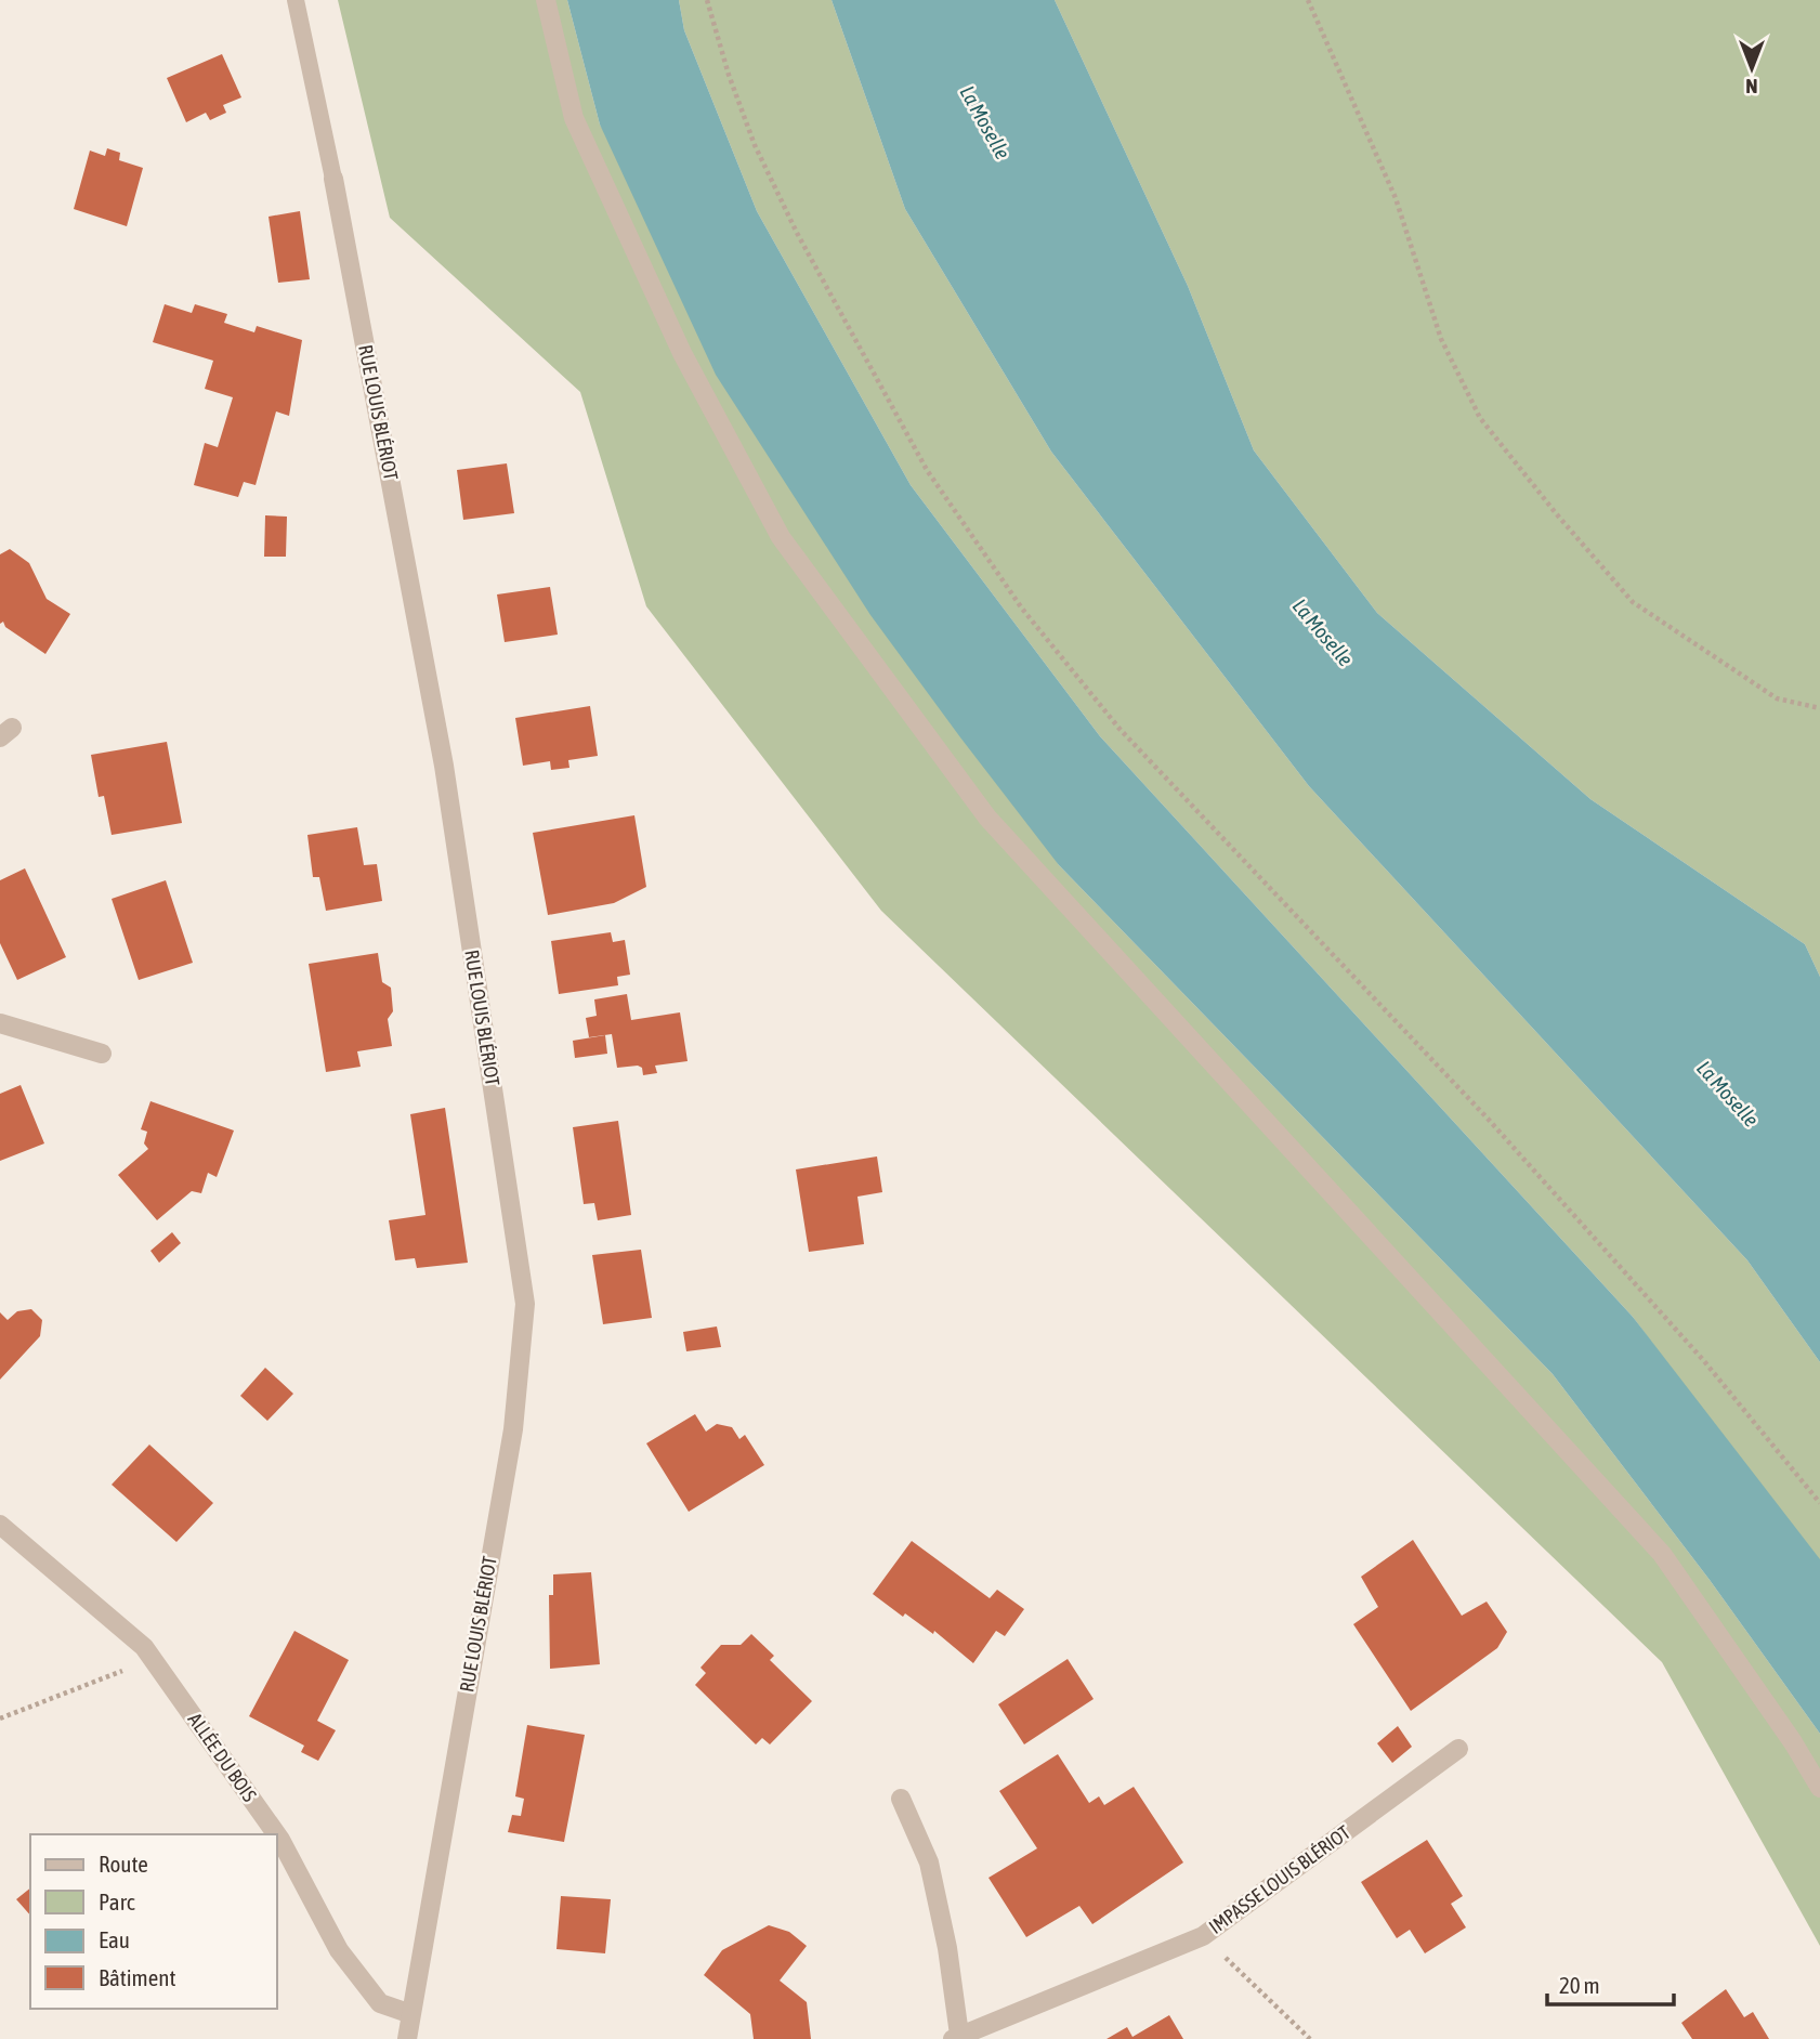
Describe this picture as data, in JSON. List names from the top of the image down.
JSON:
{
  "streets": {
    "street": ["RUE LOUIS BLÉRIOT", "ALLÉE DU BOIS", "IMPASSE LOUIS BLÉRIOT"]
  },
  "crossings": [
    ["RUE LOUIS BLÉRIOT", "ALLÉE DU BOIS"]
  ],
  "water": ["La Moselle"],
  "legend": [
    "Route",
    "Parc",
    "Eau",
    "Bâtiment"
  ],
  "scale_bar": "20 m",
  "north": "bottom"
}
